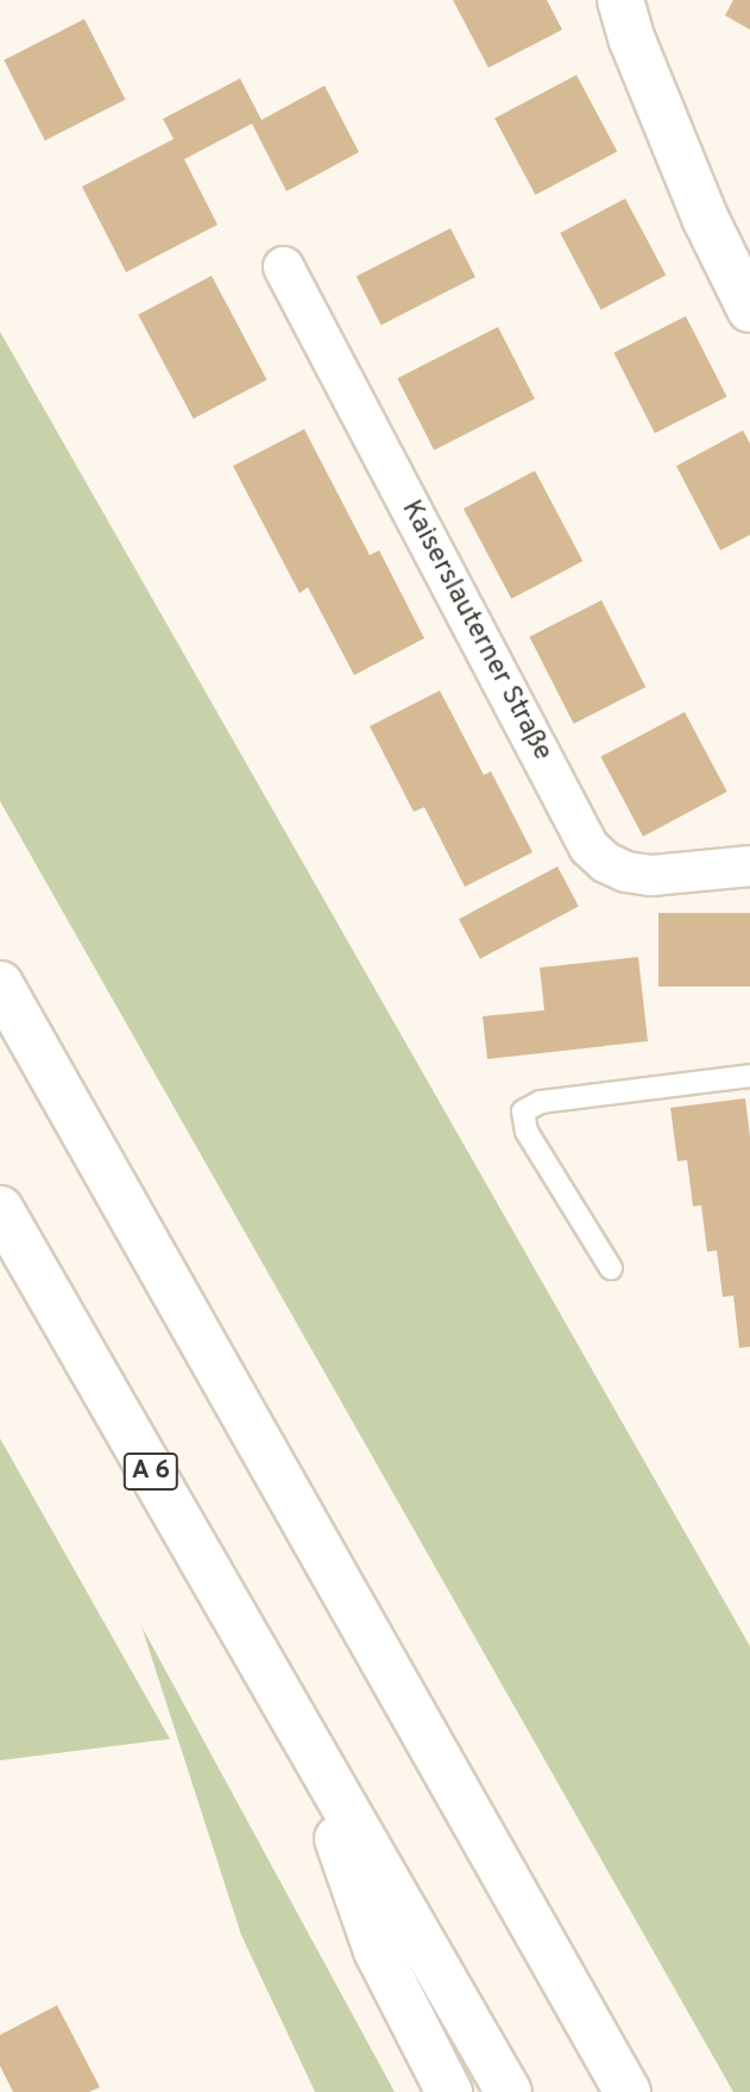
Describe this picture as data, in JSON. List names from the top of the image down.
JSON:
{
  "streets": {
    "main road": ["A 6"],
    "street": ["Kaiserslauterner Straße"]
  }
}
